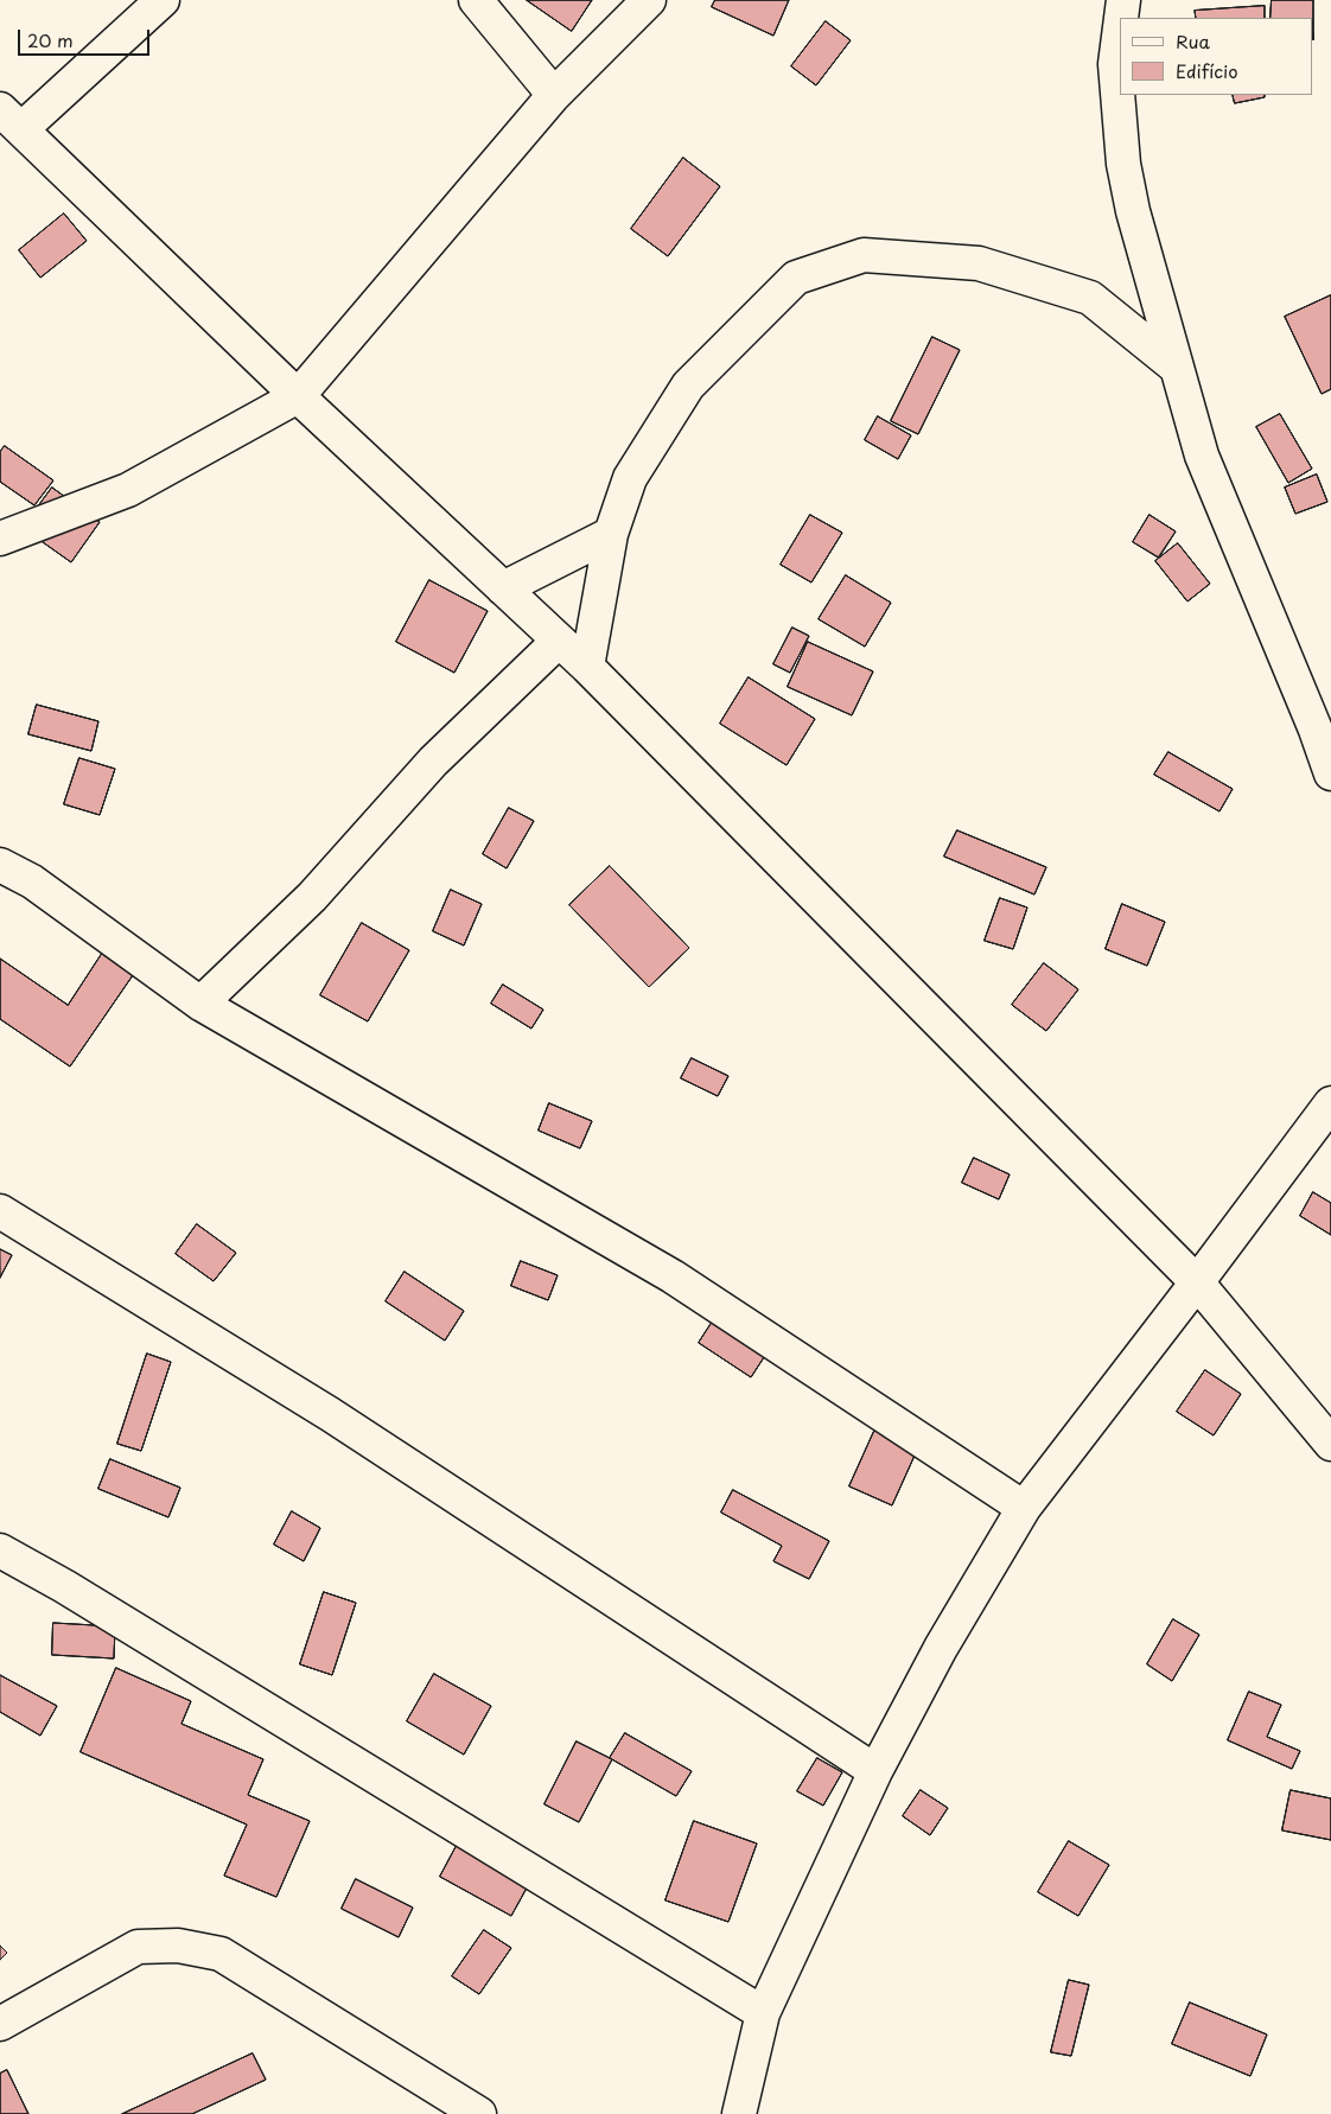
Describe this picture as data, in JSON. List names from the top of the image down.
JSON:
{
  "legend": ["Rua", "Edifício"],
  "scale_bar": "20 m"
}
